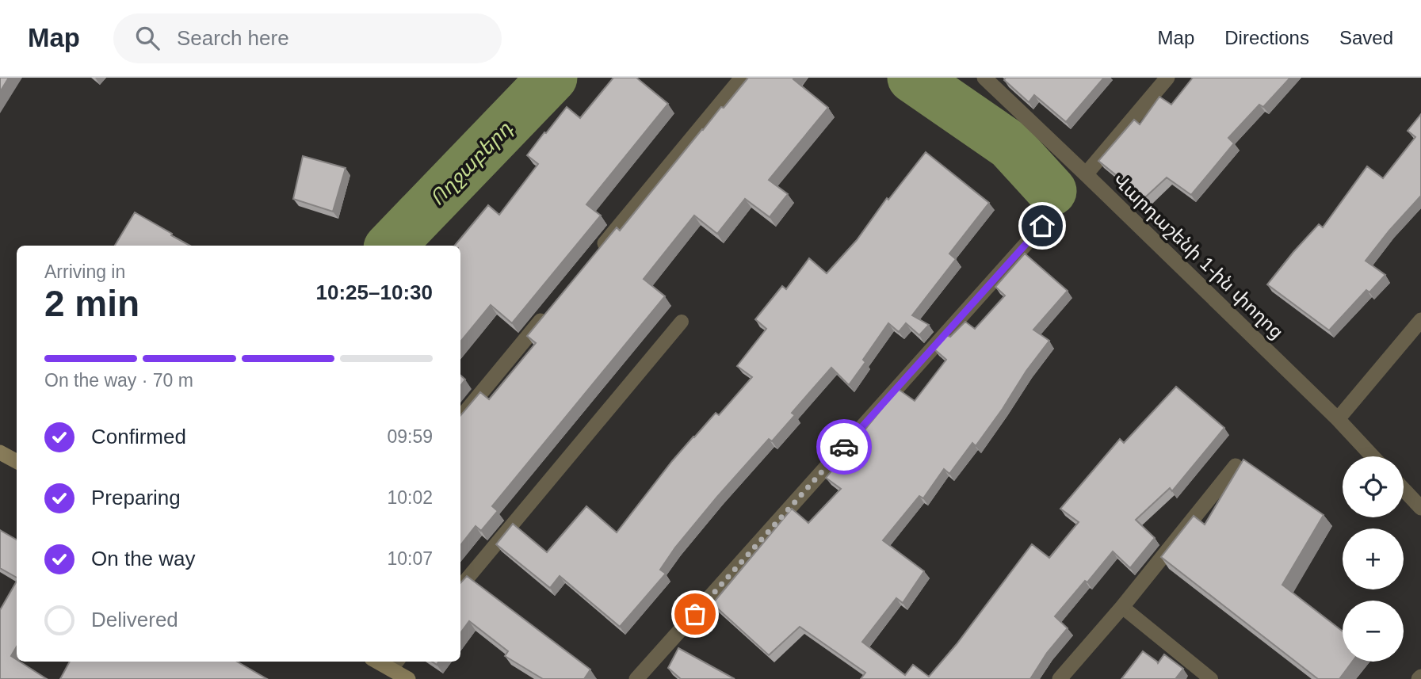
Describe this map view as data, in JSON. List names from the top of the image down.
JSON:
{
  "streets": {
    "street": ["Վարդաշենի 1-ին փողոց"]
  },
  "water": ["Ողջաբերդ"],
  "page": {
    "header": "Map",
    "search": "Search here",
    "nav": ["Map", "Directions", "Saved"],
    "heading": ["2 min", "Arriving in", "10:25–10:30"],
    "bar": "On the way · 70 m",
    "list": [
      ["Confirmed", "09:59"],
      ["Preparing", "10:02"],
      ["On the way", "10:07"],
      "Delivered"
    ],
    "map_buttons": ["+", "−"]
  }
}
